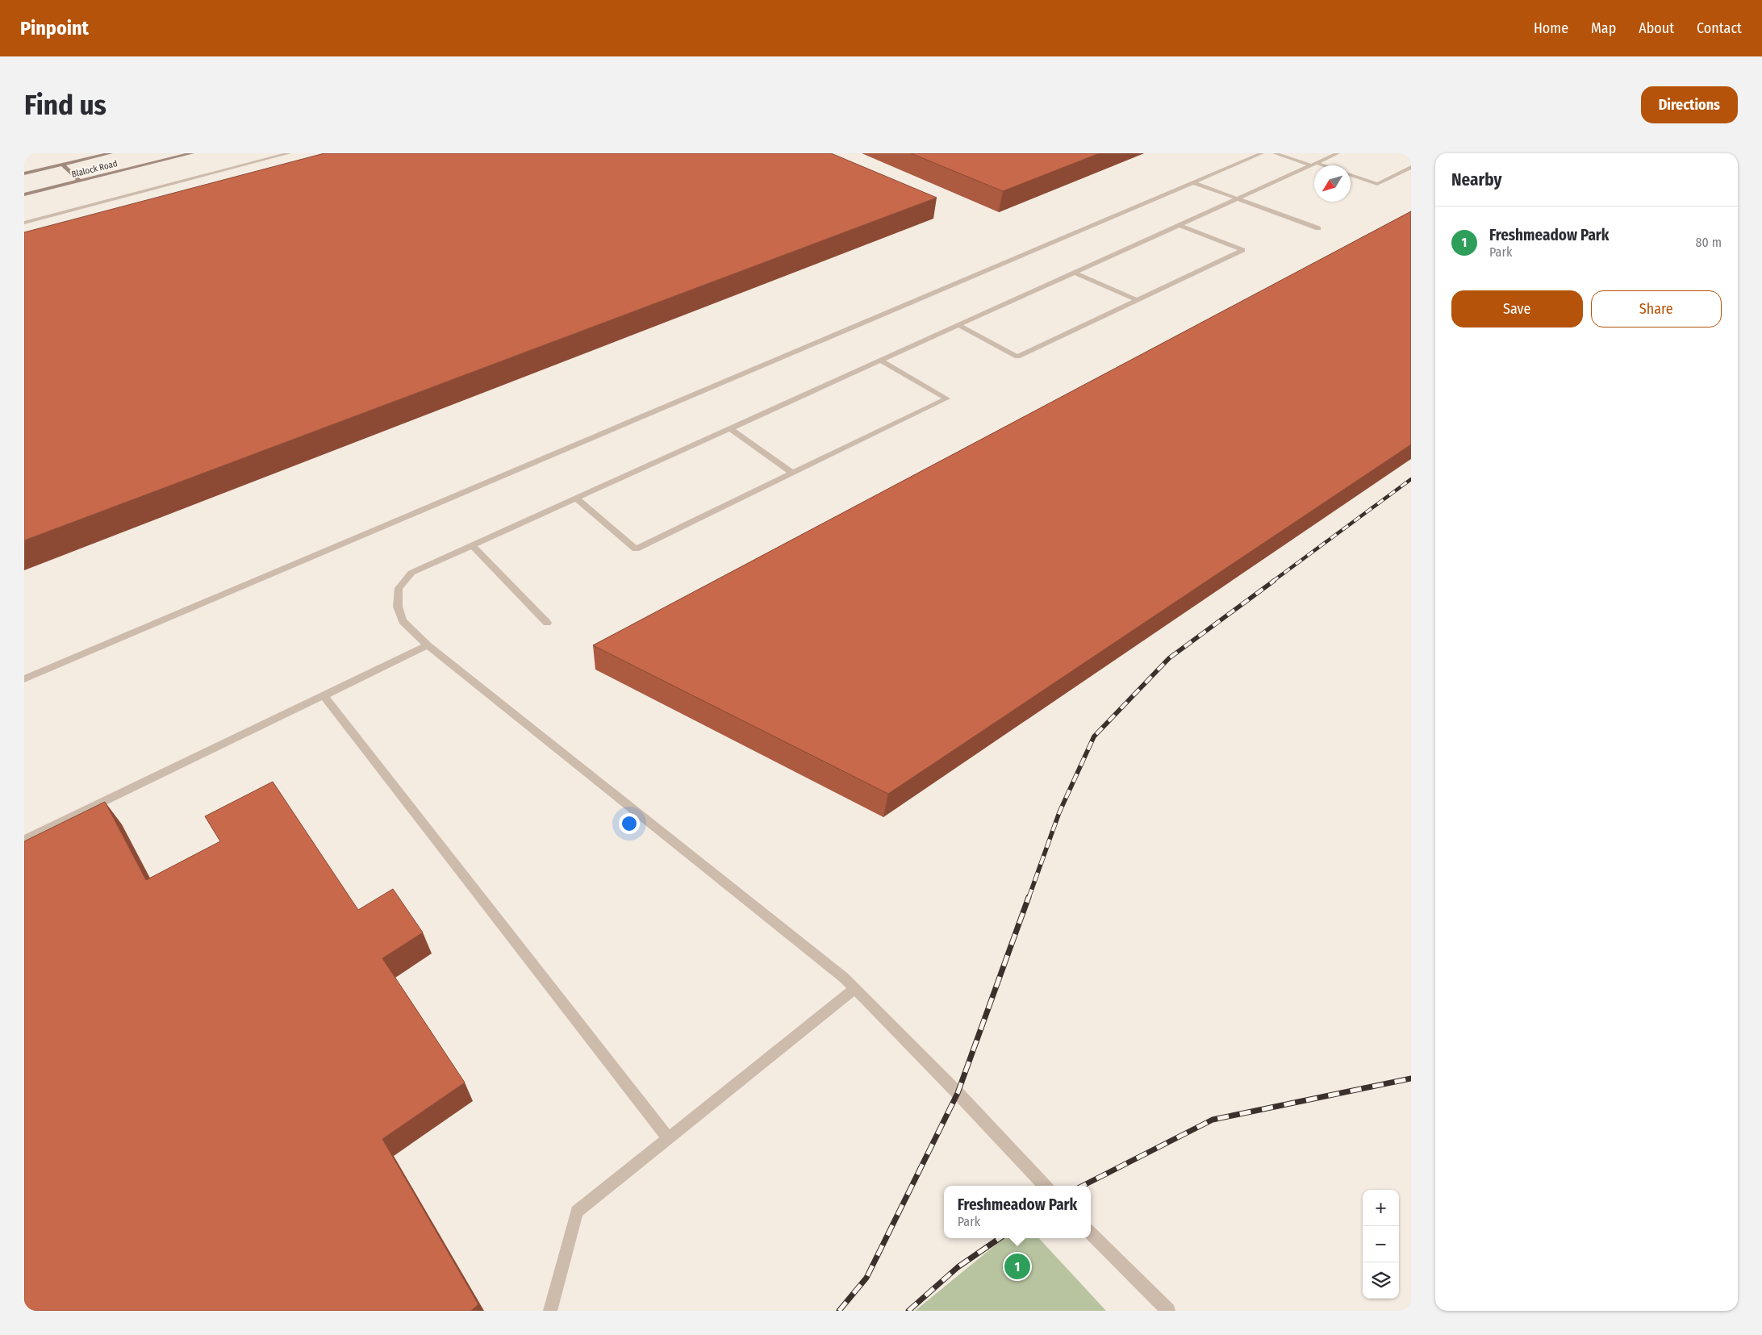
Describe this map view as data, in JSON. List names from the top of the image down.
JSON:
{
  "streets": {
    "main road": ["Blalock Road"]
  },
  "north": "bottom left",
  "page": {
    "header": "Pinpoint",
    "nav": [
      "Home",
      "Map",
      "About",
      "Contact"
    ],
    "buttons": [
      "Directions",
      ["Save", "Share"]
    ],
    "title": "Find us",
    "heading": "Nearby",
    "list": [
      {
        "mark": "1",
        "name": "Freshmeadow Park",
        "note": "Park",
        "value": "80 m"
      }
    ],
    "popup": ["Freshmeadow Park", "Park"],
    "map_buttons": ["+", "−"],
    "pins": "1"
  }
}
